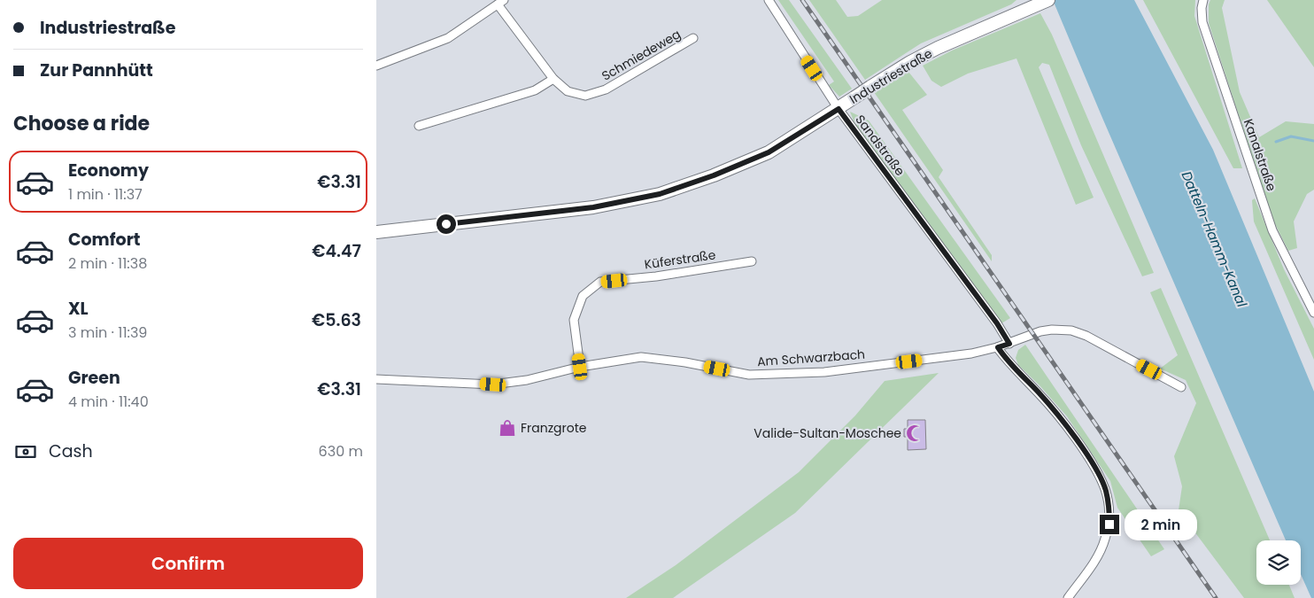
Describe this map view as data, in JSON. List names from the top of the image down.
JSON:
{
  "streets": {
    "main road": ["Industriestraße"],
    "street": [
      "Schmiedeweg",
      "Sandstraße",
      "Kanalstraße",
      "Küferstraße",
      "Am Schwarzbach"
    ]
  },
  "crossings": [
    ["Industriestraße", "Sandstraße"],
    ["Sandstraße", "Am Schwarzbach"],
    ["Küferstraße", "Am Schwarzbach"]
  ],
  "water": ["Datteln-Hamm-Kanal"],
  "places": {
    "shop": ["Franzgrote"],
    "mosque": ["Valide-Sultan-Moschee"]
  },
  "page": {
    "banner": ["Industriestraße", "Zur Pannhütt"],
    "heading": "Choose a ride",
    "list": [
      {
        "name": "Economy",
        "note": "1 min · 11:37",
        "value": "€3.31"
      },
      {
        "name": "Comfort",
        "note": "2 min · 11:38",
        "value": "€4.47"
      },
      {
        "name": "XL",
        "note": "3 min · 11:39",
        "value": "€5.63"
      },
      {
        "name": "Green",
        "note": "4 min · 11:40",
        "value": "€3.31"
      }
    ],
    "pay": ["Cash", "630 m"],
    "bubble": "2 min",
    "buttons": "Confirm"
  }
}
